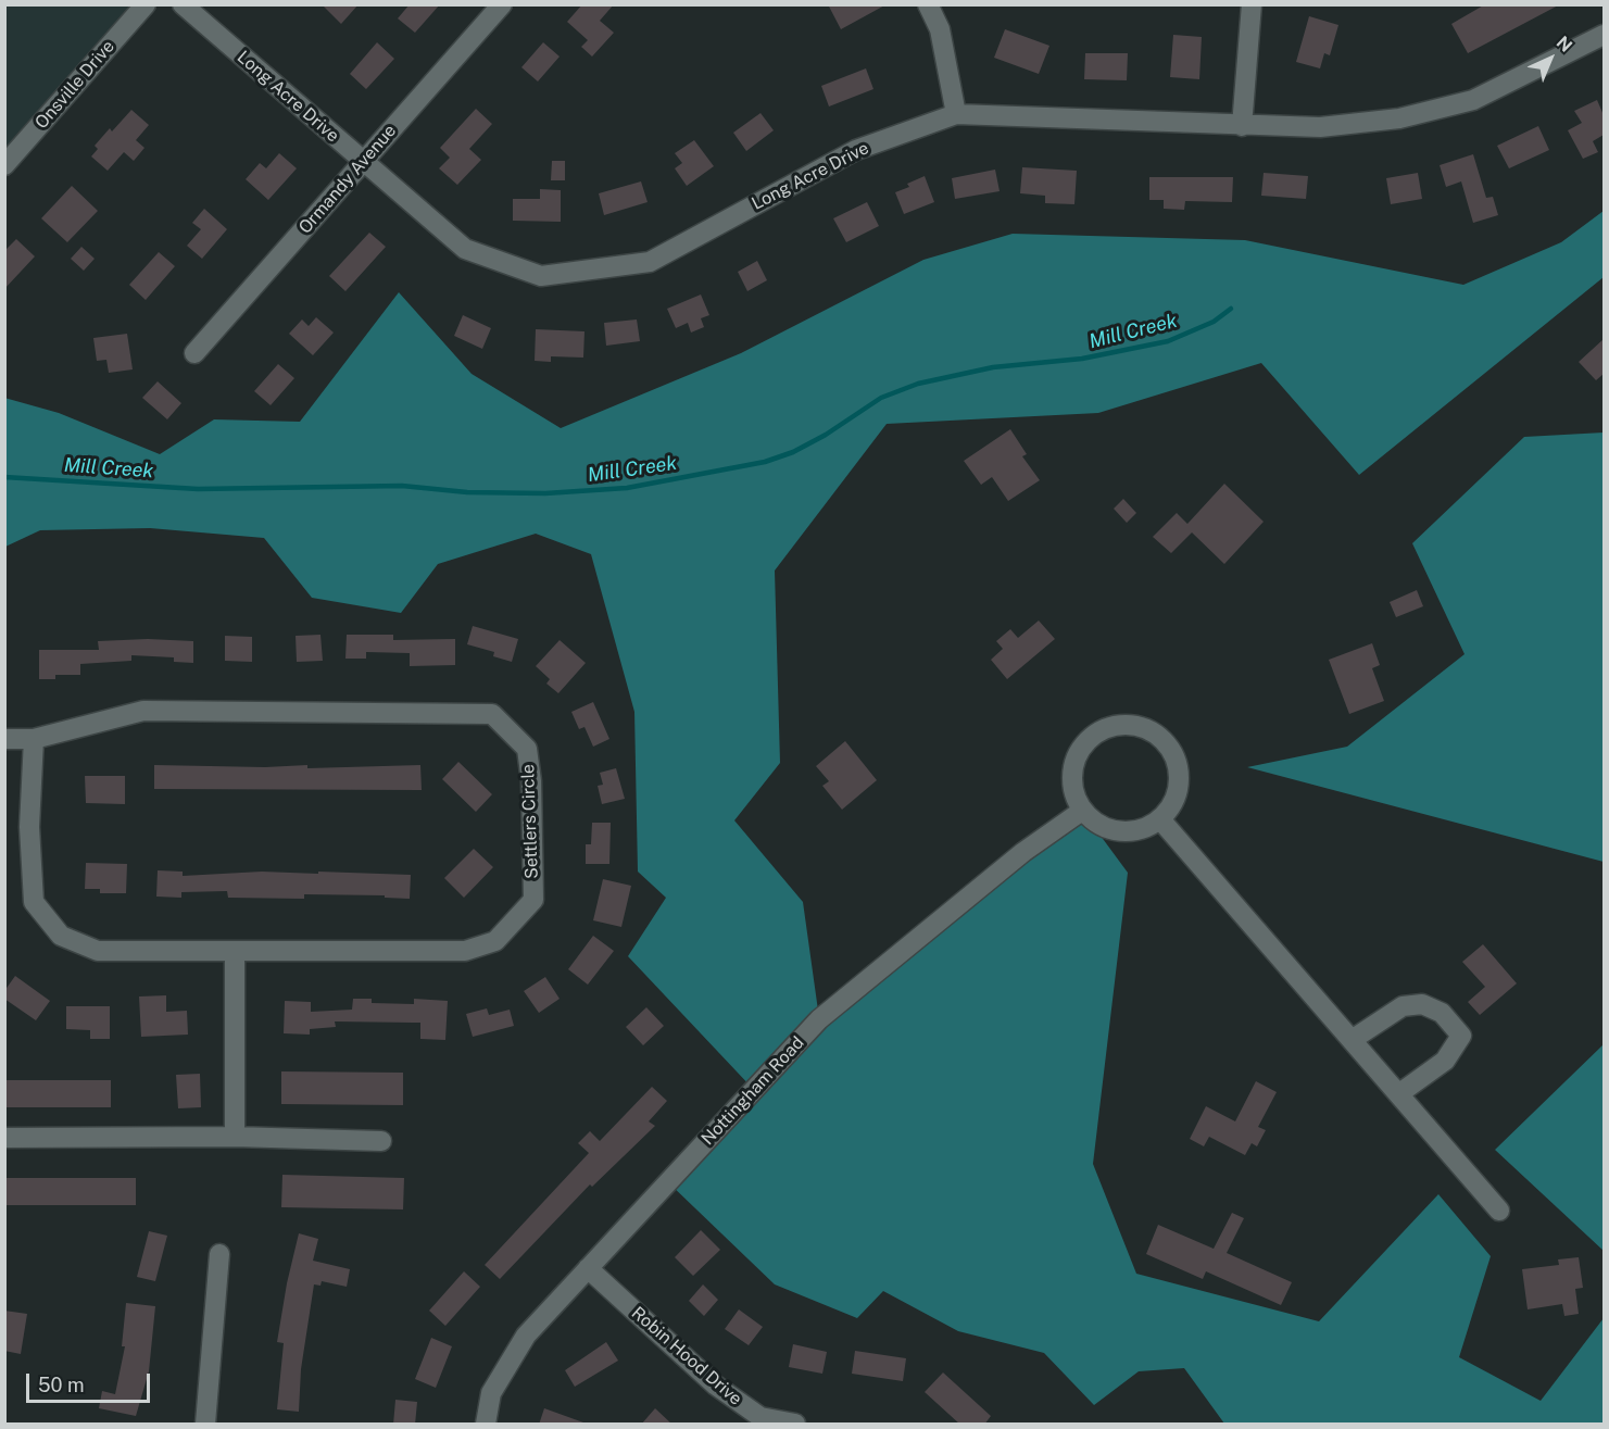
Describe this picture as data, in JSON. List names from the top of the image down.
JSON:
{
  "streets": {
    "street": [
      "Onsville Drive",
      "Long Acre Drive",
      "Ormandy Avenue",
      "Settlers Circle",
      "Nottingham Road",
      "Robin Hood Drive"
    ]
  },
  "crossings": [
    ["Long Acre Drive", "Ormandy Avenue"],
    ["Nottingham Road", "Robin Hood Drive"]
  ],
  "water": ["Mill Creek"],
  "scale_bar": "50 m",
  "north": "top right"
}
